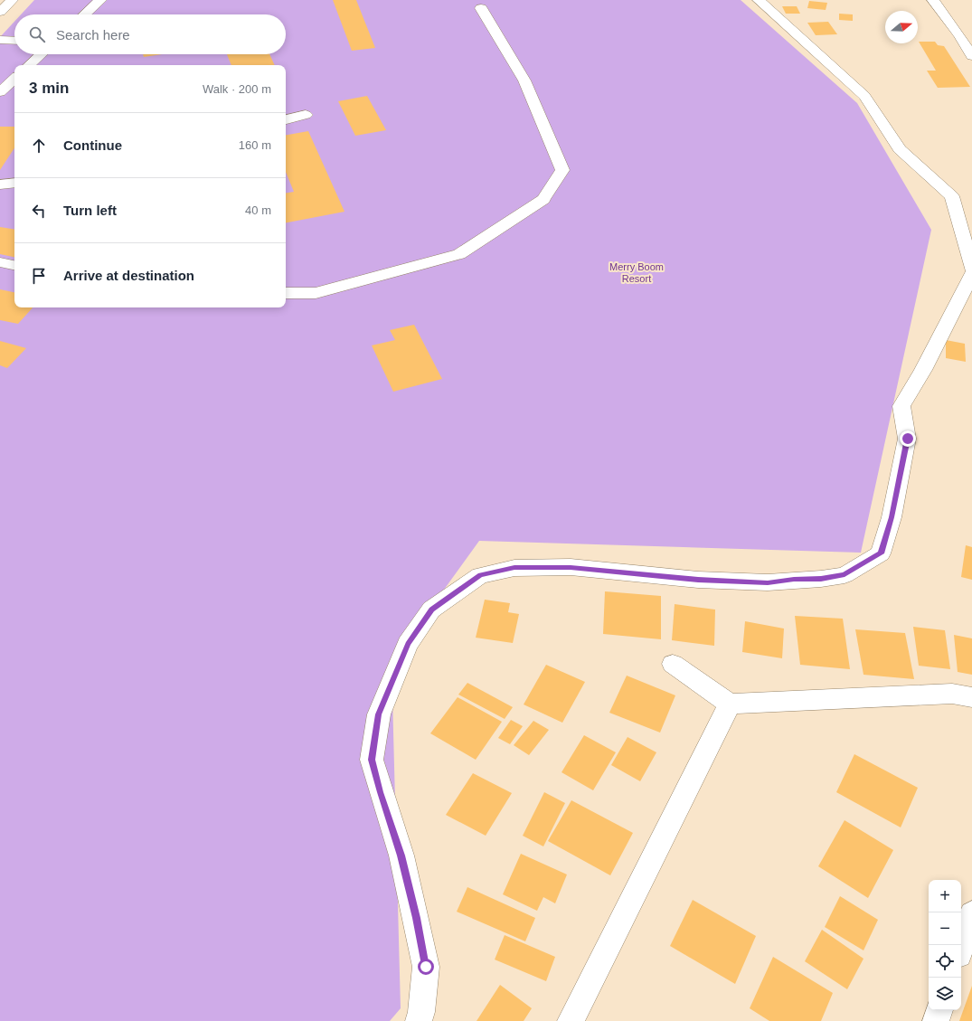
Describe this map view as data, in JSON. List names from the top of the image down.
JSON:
{
  "parks": ["Merry Boom Resort"],
  "north": "right",
  "page": {
    "search": "Search here",
    "heading": ["3 min", "Walk · 200 m"],
    "list": [
      ["Continue", "160 m"],
      ["Turn left", "40 m"],
      "Arrive at destination"
    ],
    "map_buttons": ["+", "−"]
  }
}
